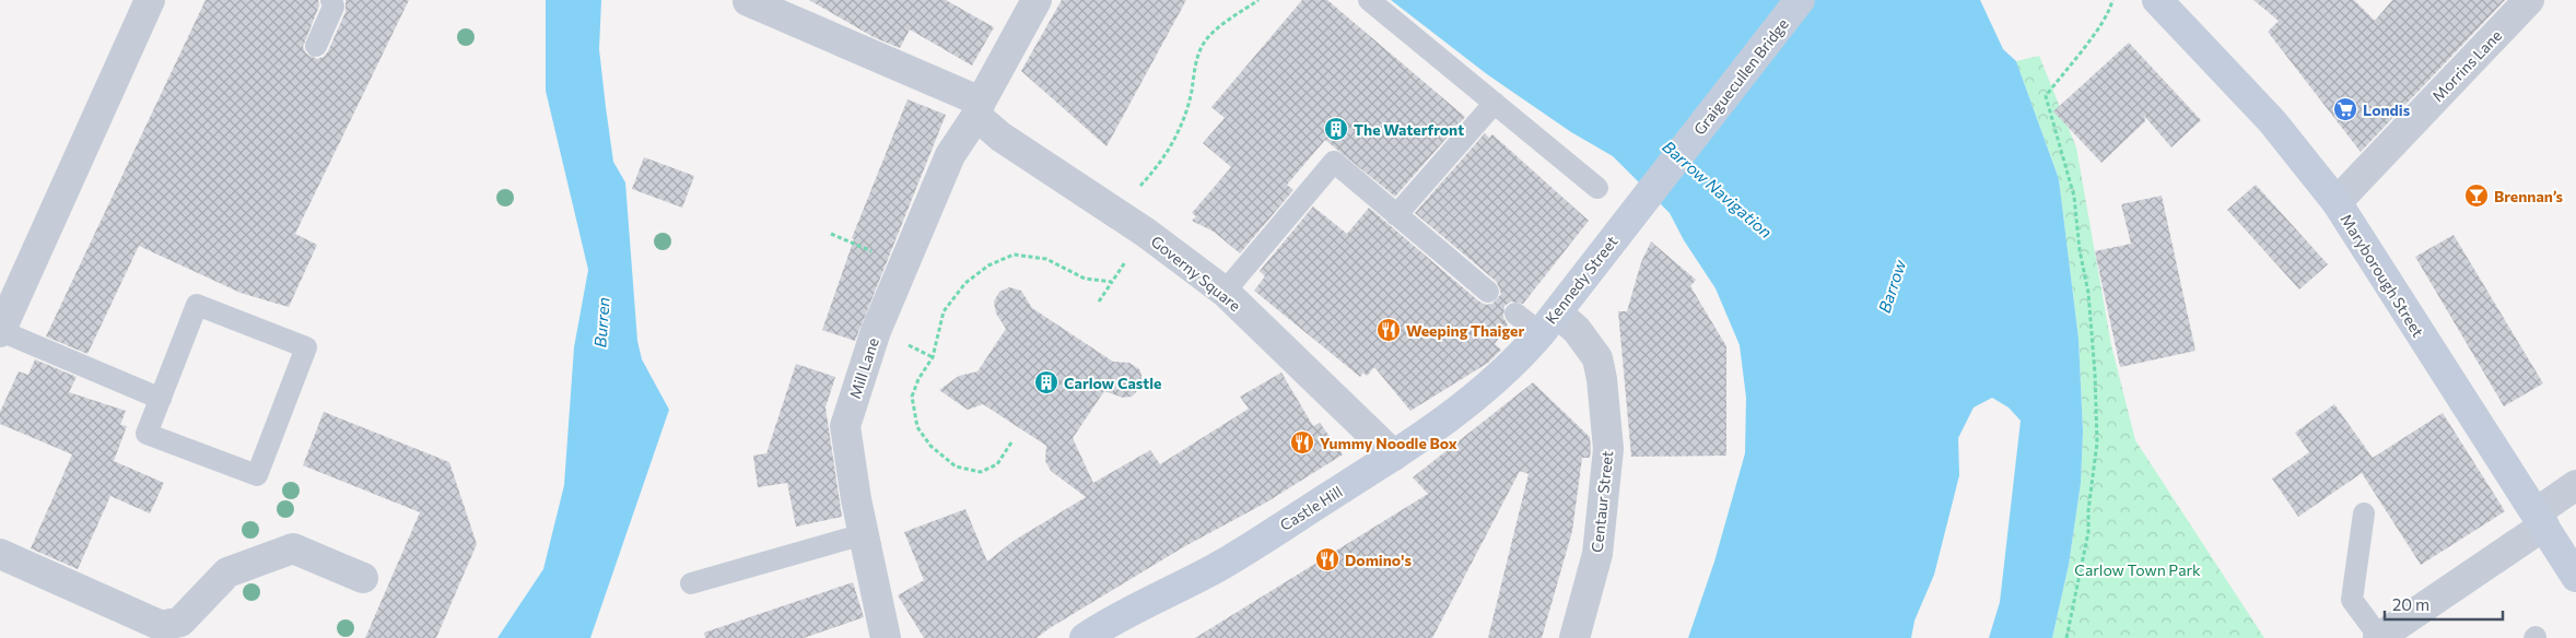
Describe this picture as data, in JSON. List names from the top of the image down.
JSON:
{
  "streets": {
    "main road": [
      "Graiguecullen Bridge",
      "Maryborough Street",
      "Kennedy Street",
      "Castle Hill"
    ],
    "street": [
      "Morrins Lane",
      "Governy Square",
      "Mill Lane",
      "Centaur Street"
    ]
  },
  "crossings": [
    ["Morrins Lane", "Maryborough Street"],
    ["Graiguecullen Bridge", "Kennedy Street"],
    ["Governy Square", "Mill Lane"],
    ["Governy Square", "Castle Hill"],
    ["Kennedy Street", "Centaur Street"],
    ["Kennedy Street", "Castle Hill"]
  ],
  "water": ["Barrow Navigation", "Barrow", "Burren"],
  "parks": ["Carlow Town Park"],
  "places": {
    "supermarket": ["Londis"],
    "building": ["The Waterfront", "Carlow Castle"],
    "bar": ["Brennan’s"],
    "restaurant": ["Weeping Thaiger", "Yummy Noodle Box", "Domino's"]
  },
  "scale_bar": "20 m"
}
